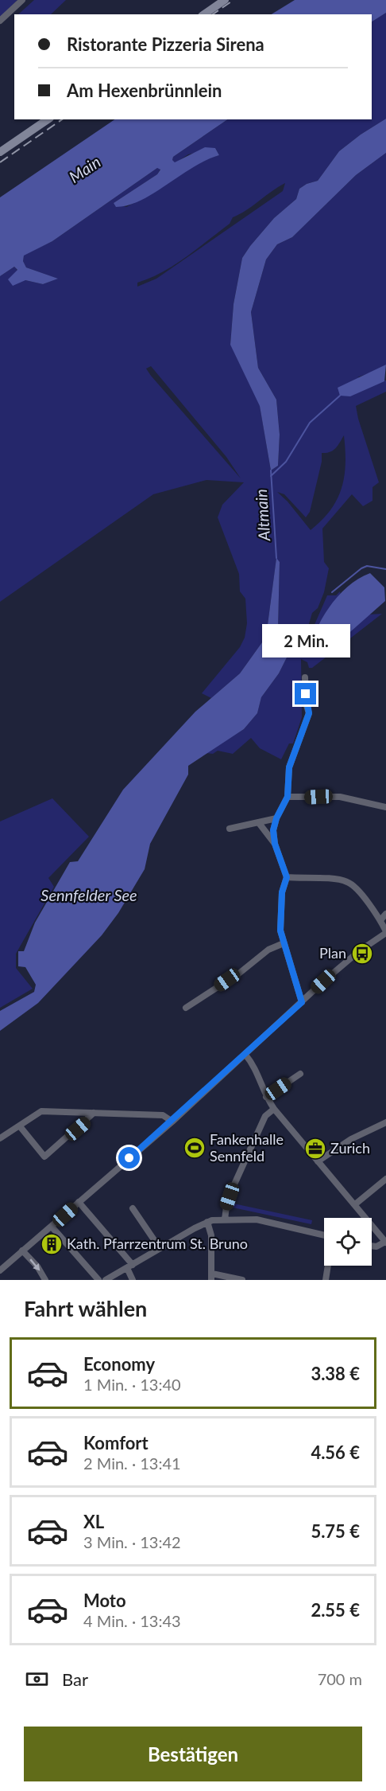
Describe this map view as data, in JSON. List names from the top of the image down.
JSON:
{
  "water": ["Main", "Altmain", "Sennfelder See"],
  "places": {
    "bus stop": ["Plan"],
    "sports": ["Fankenhalle Sennfeld"],
    "office": ["Zurich"],
    "building": ["Kath. Pfarrzentrum St. Bruno"]
  },
  "page": {
    "banner": ["Ristorante Pizzeria Sirena", "Am Hexenbrünnlein"],
    "bubble": "2 Min.",
    "heading": "Fahrt wählen",
    "list": [
      {
        "name": "Economy",
        "note": "1 Min. · 13:40",
        "value": "3.38 €"
      },
      {
        "name": "Komfort",
        "note": "2 Min. · 13:41",
        "value": "4.56 €"
      },
      {
        "name": "XL",
        "note": "3 Min. · 13:42",
        "value": "5.75 €"
      },
      {
        "name": "Moto",
        "note": "4 Min. · 13:43",
        "value": "2.55 €"
      }
    ],
    "pay": ["Bar", "700 m"],
    "buttons": "Bestätigen"
  }
}
